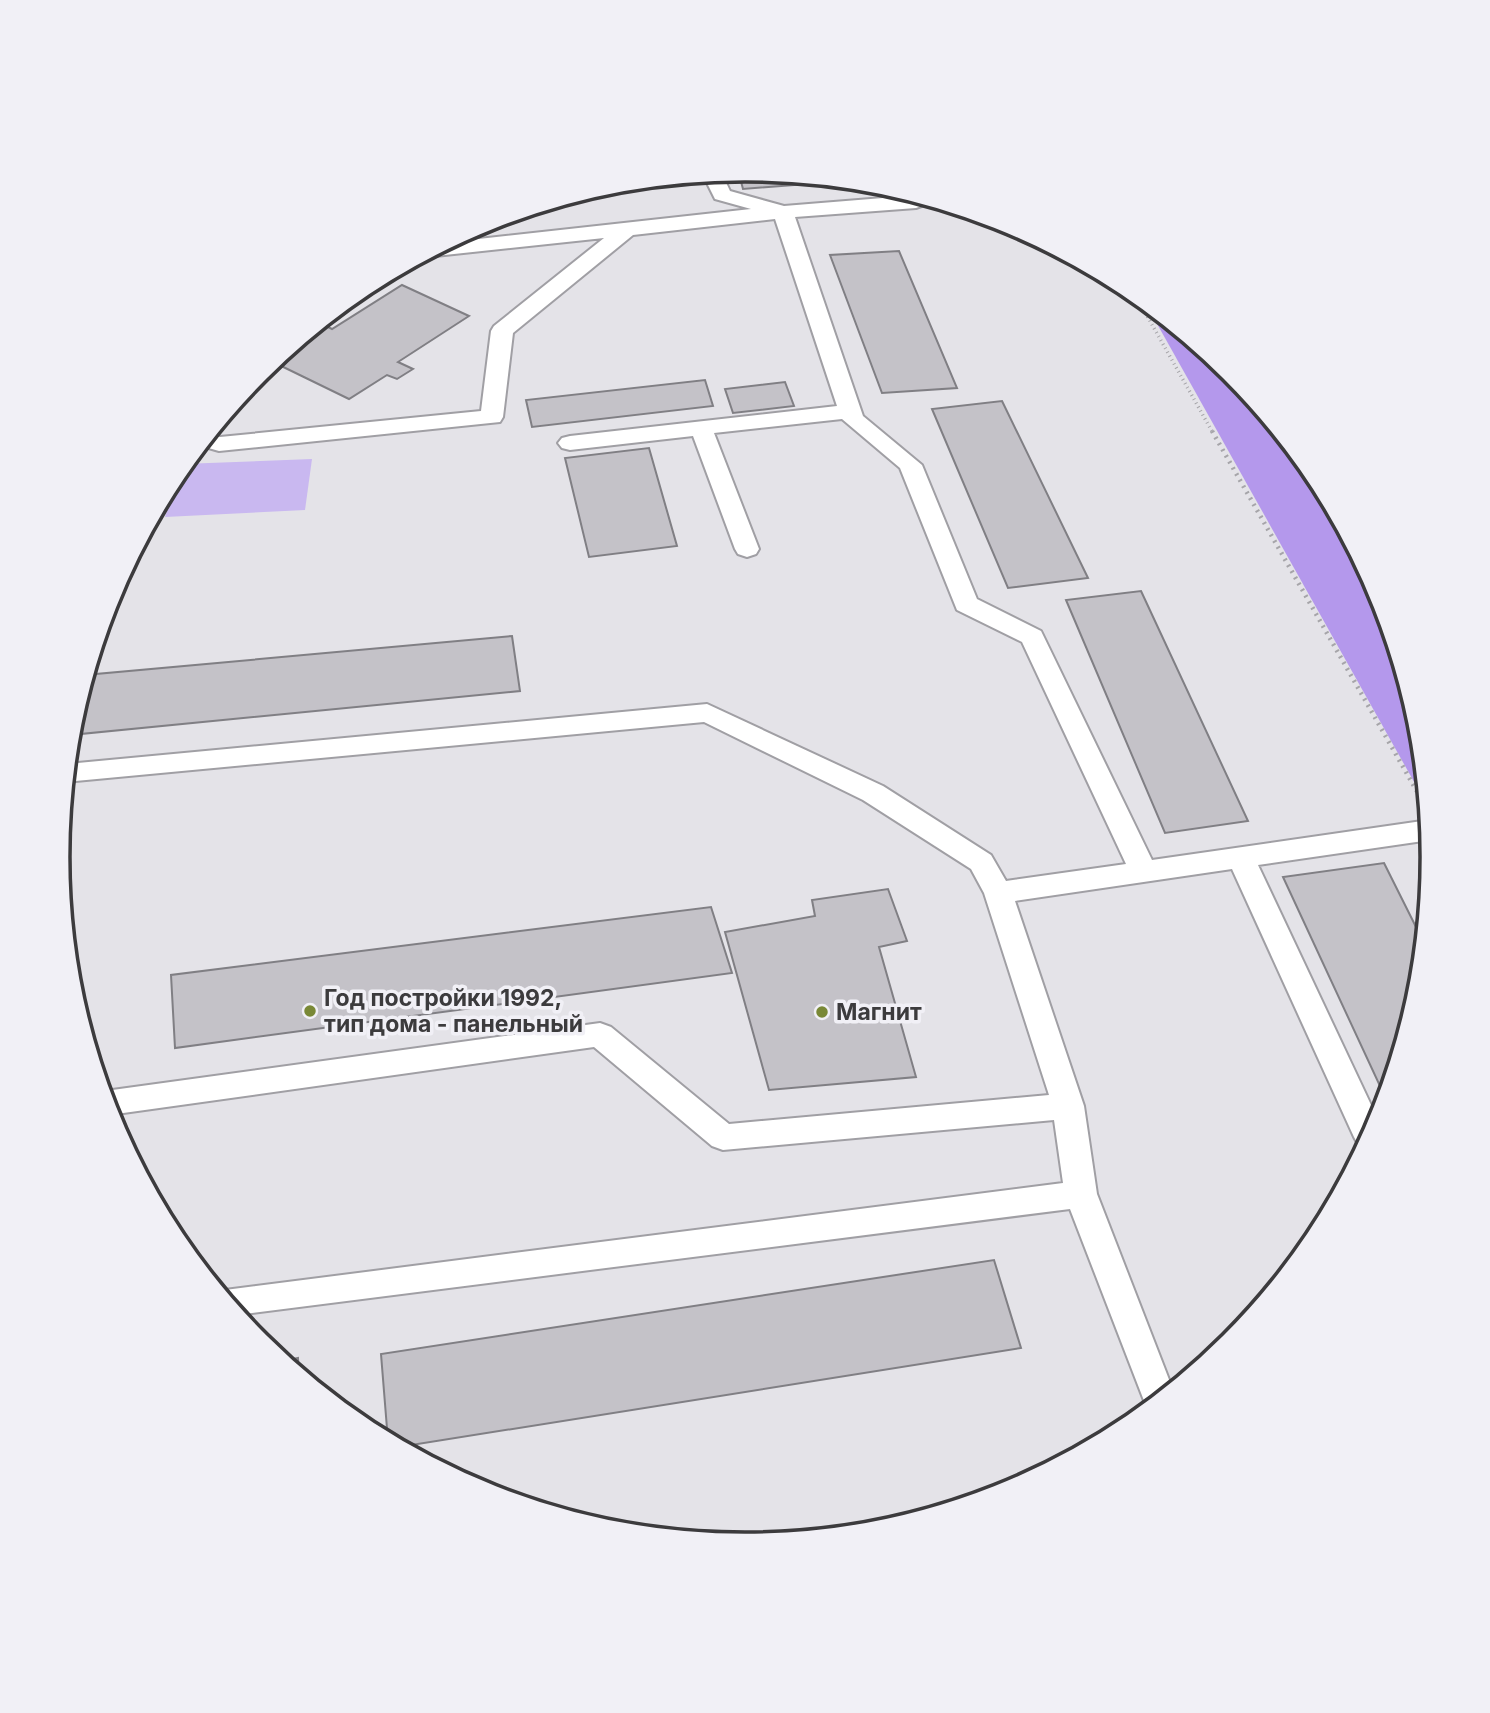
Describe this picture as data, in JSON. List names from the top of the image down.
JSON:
{
  "places": ["Год постройки 1992, тип дома - панельный", "Магнит"]
}
